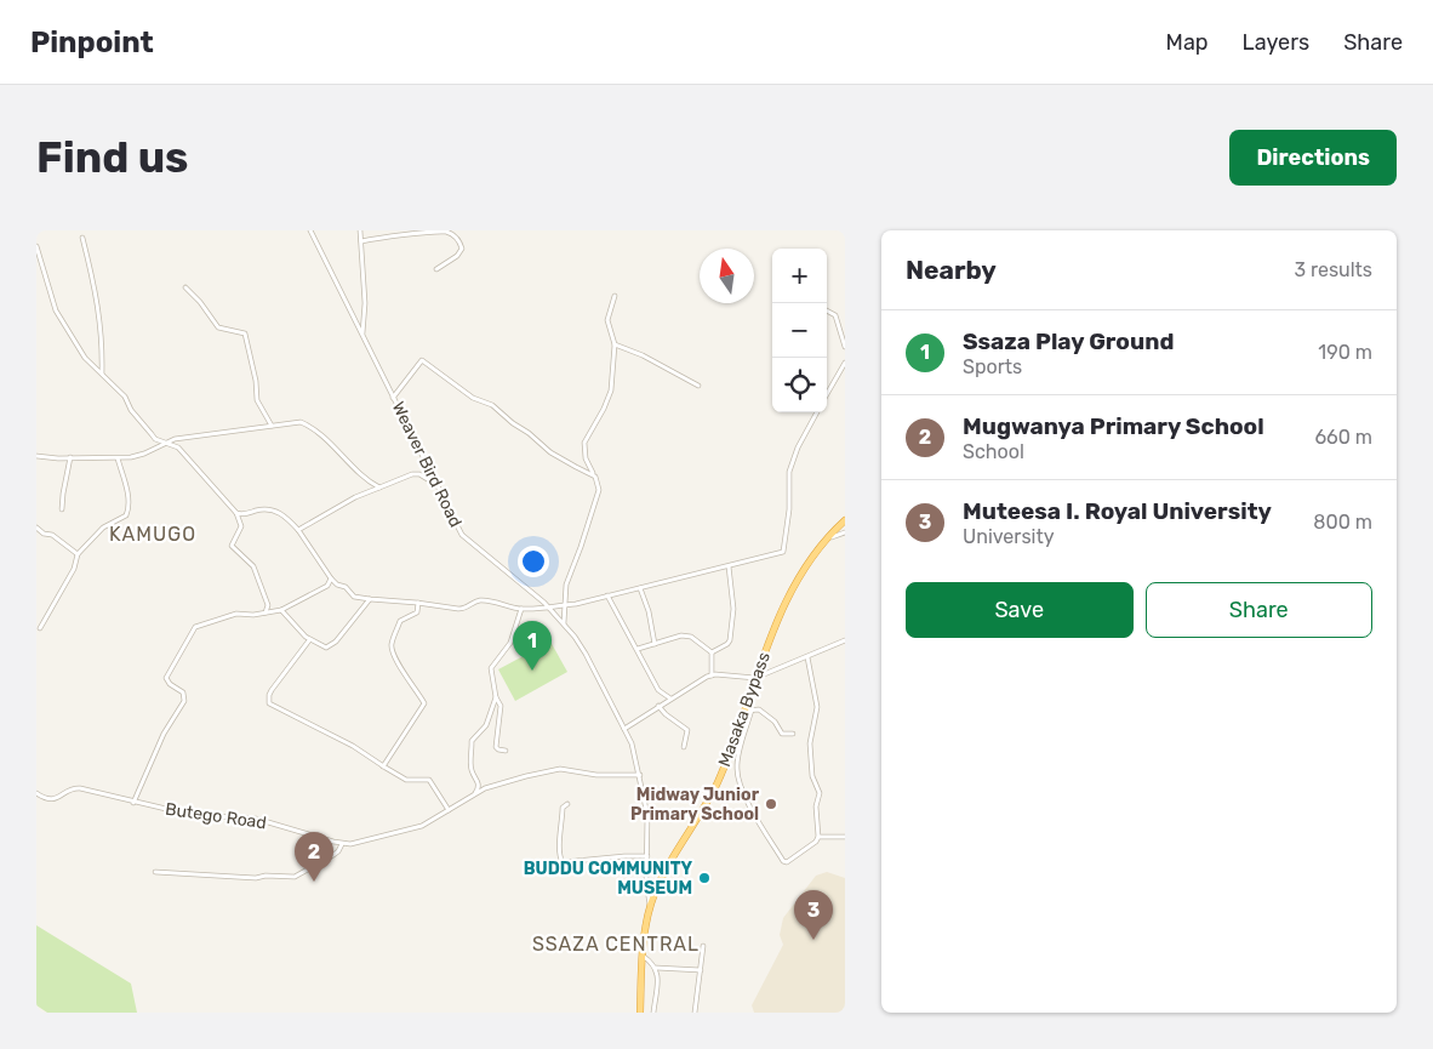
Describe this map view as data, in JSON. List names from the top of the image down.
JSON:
{
  "streets": {
    "highway": ["Masaka Bypass"],
    "street": ["Weaver Bird Road", "Butego Road"]
  },
  "crossings": [
    ["Weaver Bird Road", "Masaka Bypass"],
    ["Weaver Bird Road", "Butego Road"]
  ],
  "districts": ["KAMUGO", "SSAZA CENTRAL"],
  "places": ["Midway Junior Primary School", "BUDDU COMMUNITY MUSEUM"],
  "north": "top",
  "page": {
    "header": "Pinpoint",
    "nav": ["Map", "Layers", "Share"],
    "buttons": [
      "Directions",
      ["Save", "Share"]
    ],
    "title": "Find us",
    "heading": ["Nearby", "3 results"],
    "map_buttons": ["+", "−"],
    "list": [
      {
        "mark": "1",
        "name": "Ssaza Play Ground",
        "note": "Sports",
        "value": "190 m"
      },
      {
        "mark": "2",
        "name": "Mugwanya Primary School",
        "note": "School",
        "value": "660 m"
      },
      {
        "mark": "3",
        "name": "Muteesa I. Royal University",
        "note": "University",
        "value": "800 m"
      }
    ],
    "pins": ["1", "2", "3"]
  }
}
